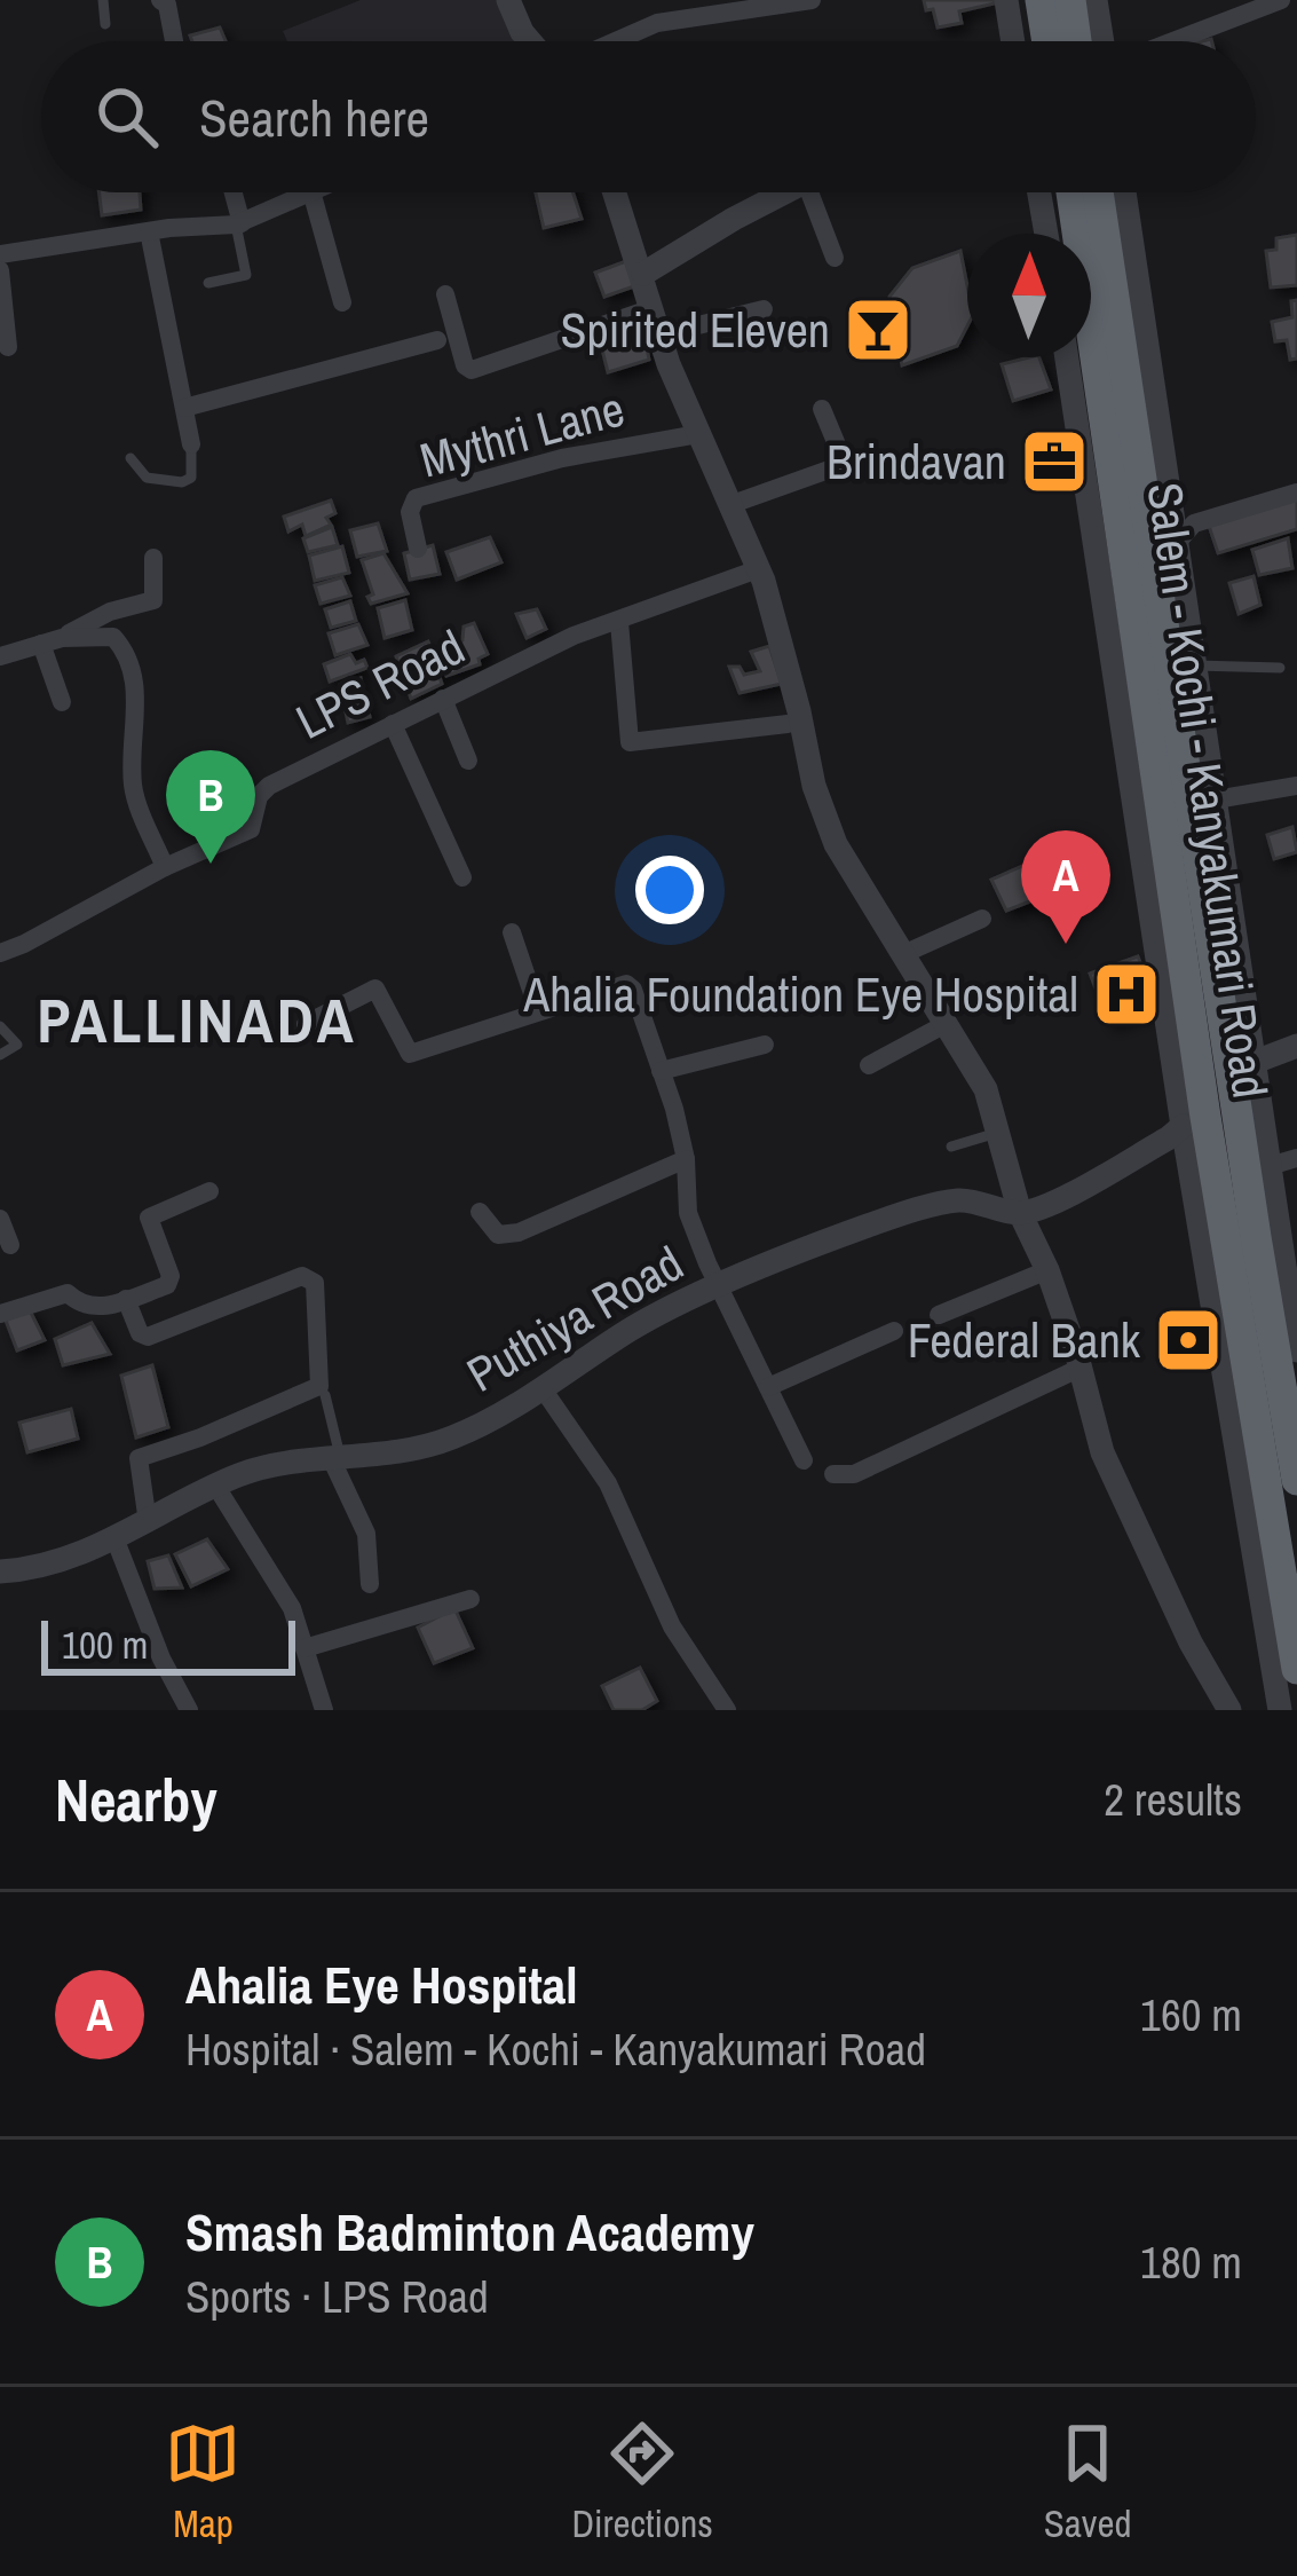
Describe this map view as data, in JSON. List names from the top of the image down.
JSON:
{
  "streets": {
    "highway": ["Salem - Kochi - Kanyakumari Road"],
    "street": ["Mythri Lane", "LPS Road", "Puthiya Road"]
  },
  "districts": ["PALLINADA"],
  "places": {
    "bar": ["Spirited Eleven"],
    "office": ["Brindavan"],
    "hospital": ["Ahalia Foundation Eye Hospital"],
    "bank": ["Federal Bank"]
  },
  "scale_bar": "100 m",
  "north": "top",
  "page": {
    "search": "Search here",
    "pins": ["B", "A"],
    "scale": "100 m",
    "heading": ["Nearby", "2 results"],
    "list": [
      {
        "mark": "A",
        "name": "Ahalia Eye Hospital",
        "note": "Hospital · Salem - Kochi - Kanyakumari Road",
        "value": "160 m"
      },
      {
        "mark": "B",
        "name": "Smash Badminton Academy",
        "note": "Sports · LPS Road",
        "value": "180 m"
      }
    ],
    "nav": ["Map", "Directions", "Saved"]
  }
}
